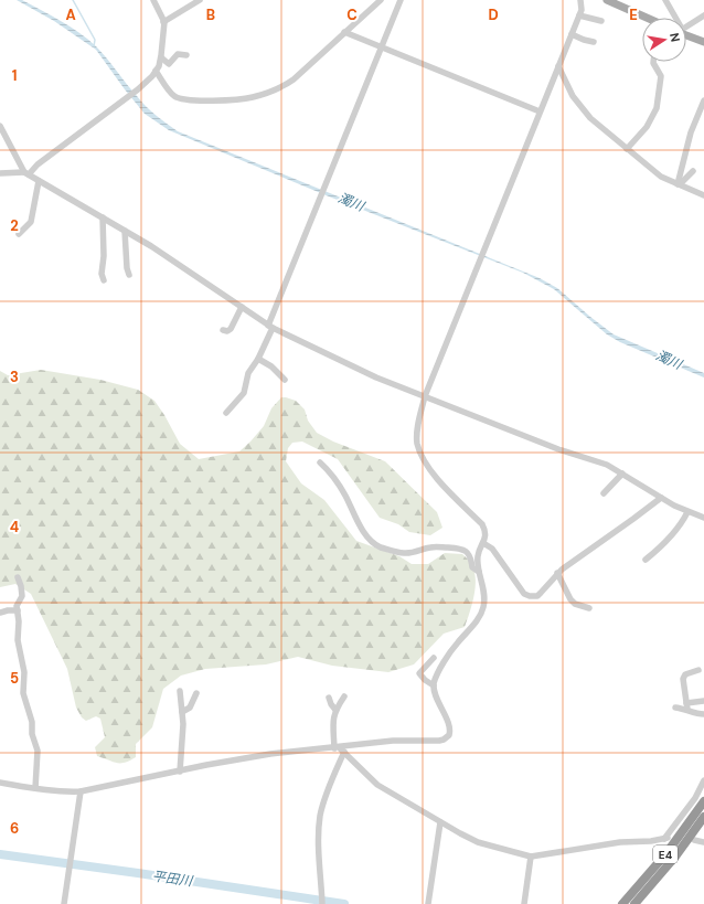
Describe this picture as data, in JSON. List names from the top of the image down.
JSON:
{
  "streets": {
    "highway": ["E4"]
  },
  "water": ["濁川", "平田川"],
  "north": "right",
  "grid": {
    "columns": [
      "A",
      "B",
      "C",
      "D",
      "E"
    ],
    "rows": [
      "1",
      "2",
      "3",
      "4",
      "5",
      "6"
    ]
  }
}
